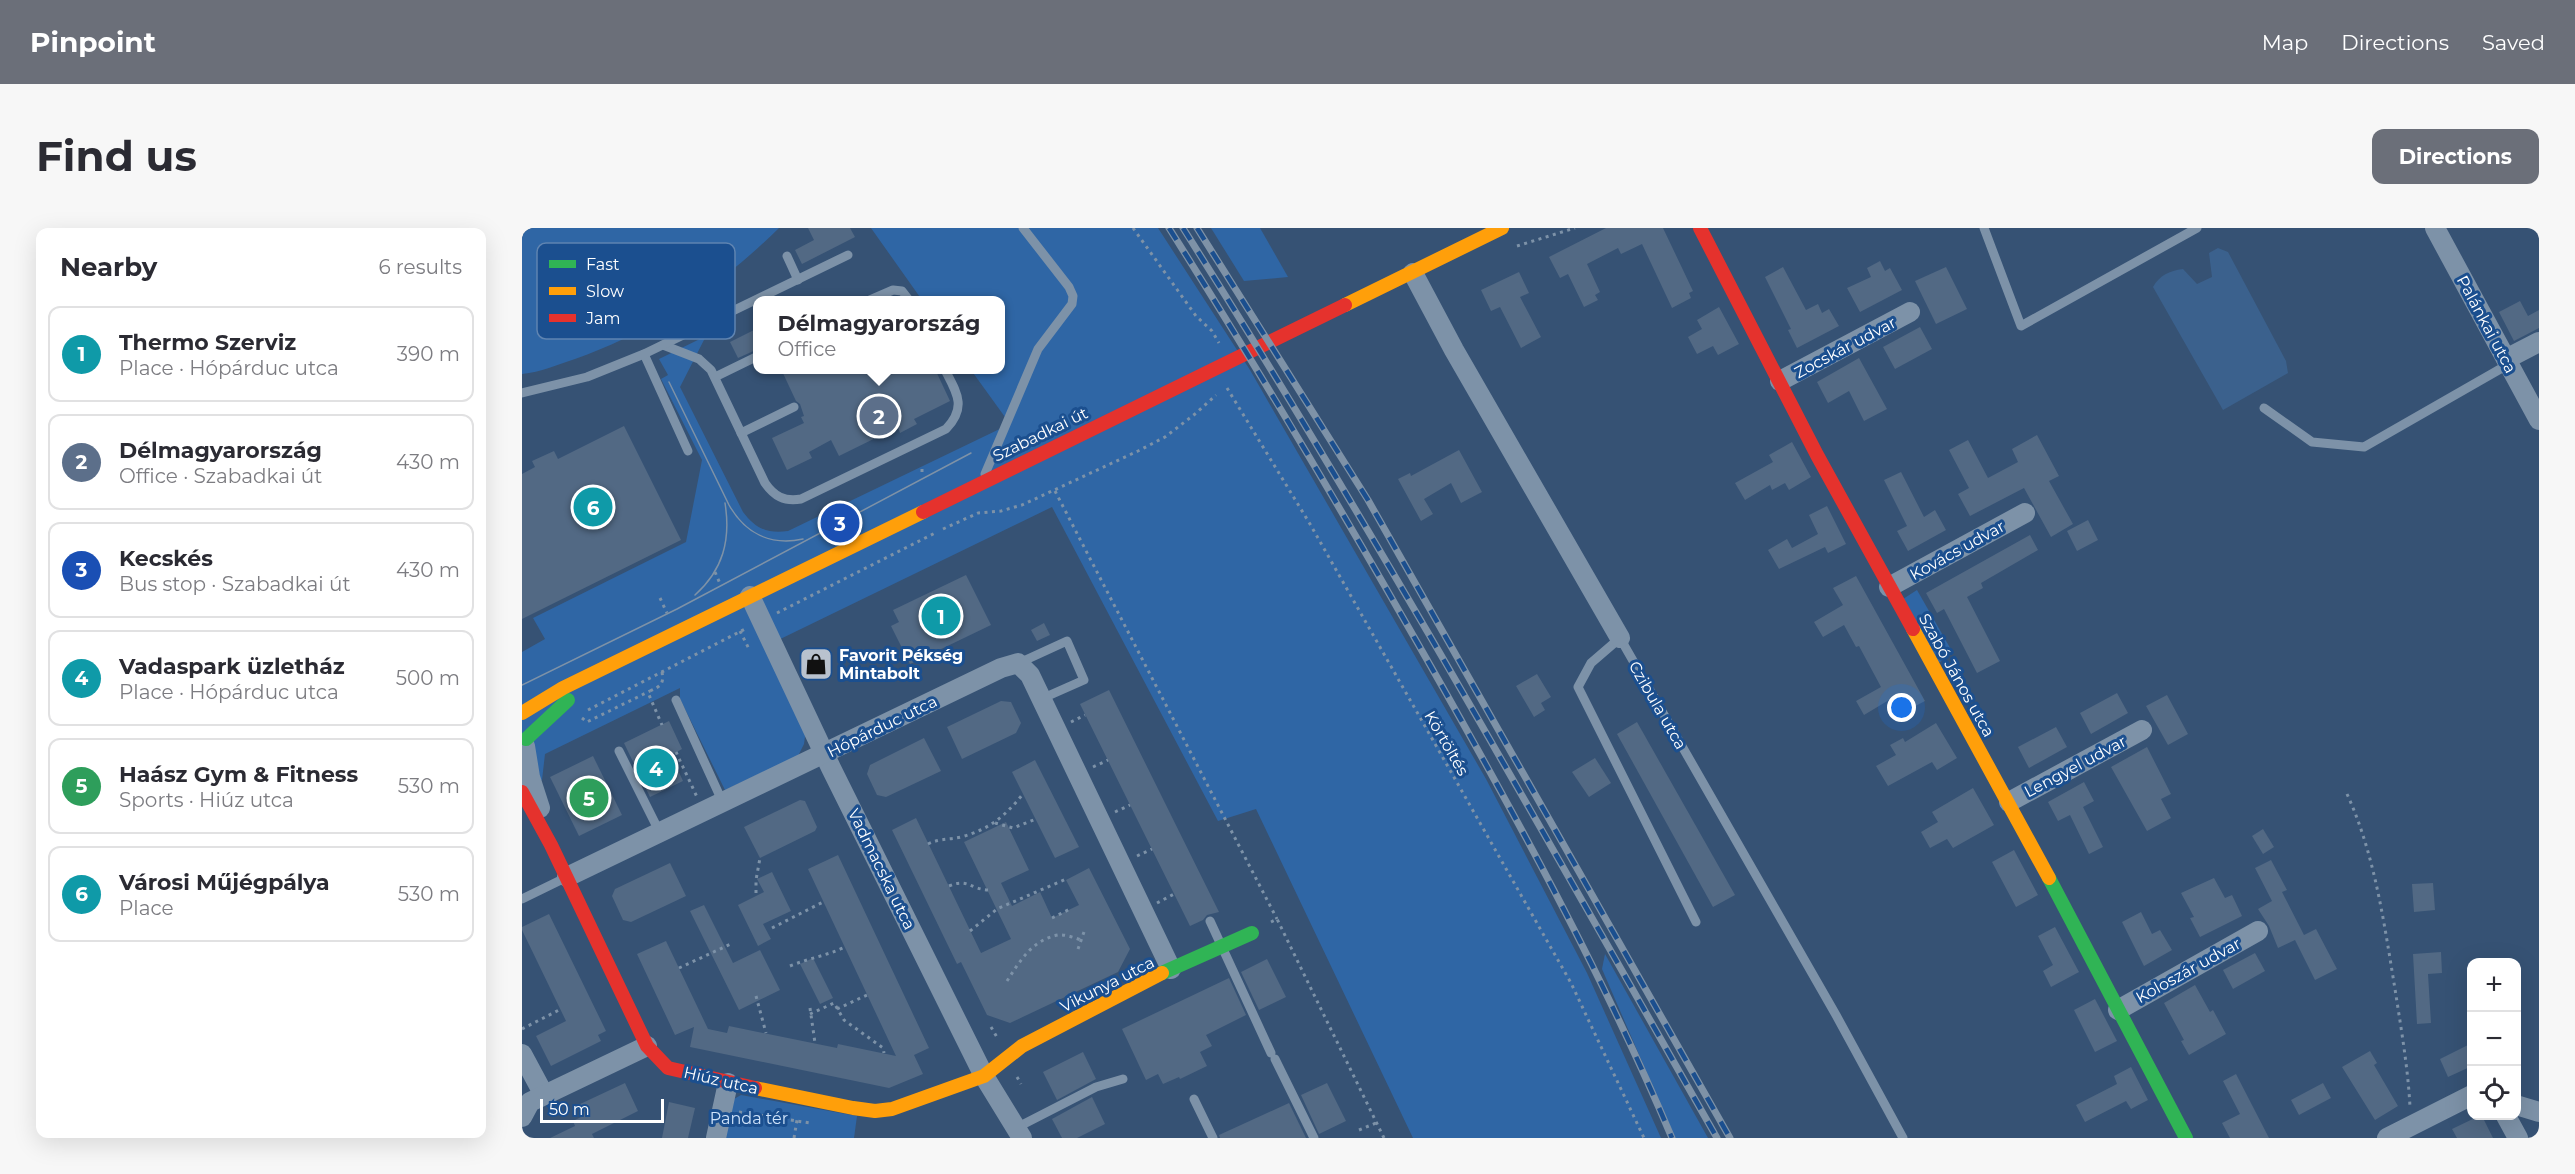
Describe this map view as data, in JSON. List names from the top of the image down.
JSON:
{
  "streets": {
    "street": [
      "Palánkai utca",
      "Zocskár udvar",
      "Szabadkai út",
      "Kovács udvar",
      "Szabó János utca",
      "Czibula utca",
      "Hópárduc utca",
      "Lengyel udvar",
      "Vadmacska utca",
      "Koloszár udvar",
      "Vikunya utca",
      "Hiúz utca"
    ],
    "path": ["Körtöltés"]
  },
  "crossings": [
    ["Zocskár udvar", "Szabó János utca"],
    ["Szabadkai út", "Czibula utca"],
    ["Szabadkai út", "Vadmacska utca"],
    ["Szabadkai út", "Hiúz utca"],
    ["Kovács udvar", "Szabó János utca"],
    ["Szabó János utca", "Lengyel udvar"],
    ["Szabó János utca", "Koloszár udvar"],
    ["Hópárduc utca", "Vadmacska utca"],
    ["Hópárduc utca", "Hiúz utca"],
    ["Vadmacska utca", "Vikunya utca"],
    ["Vadmacska utca", "Hiúz utca"],
    ["Vikunya utca", "Hiúz utca"]
  ],
  "parks": ["Panda tér"],
  "places": {
    "shop": ["Favorit Pékség Mintabolt"]
  },
  "legend": ["Fast", "Slow", "Jam"],
  "scale_bar": "50 m",
  "page": {
    "header": "Pinpoint",
    "nav": ["Map", "Directions", "Saved"],
    "buttons": "Directions",
    "title": "Find us",
    "heading": ["Nearby", "6 results"],
    "popup": ["Délmagyarország", "Office"],
    "list": [
      {
        "mark": "1",
        "name": "Thermo Szerviz",
        "note": "Place · Hópárduc utca",
        "value": "390 m"
      },
      {
        "mark": "2",
        "name": "Délmagyarország",
        "note": "Office · Szabadkai út",
        "value": "430 m"
      },
      {
        "mark": "3",
        "name": "Kecskés",
        "note": "Bus stop · Szabadkai út",
        "value": "430 m"
      },
      {
        "mark": "4",
        "name": "Vadaspark üzletház",
        "note": "Place · Hópárduc utca",
        "value": "500 m"
      },
      {
        "mark": "5",
        "name": "Haász Gym & Fitness",
        "note": "Sports · Hiúz utca",
        "value": "530 m"
      },
      {
        "mark": "6",
        "name": "Városi Műjégpálya",
        "note": "Place",
        "value": "530 m"
      }
    ],
    "pins": [
      "2",
      "6",
      "3",
      "1",
      "4",
      "5"
    ],
    "map_buttons": ["+", "−"],
    "scale": "50 m"
  }
}
